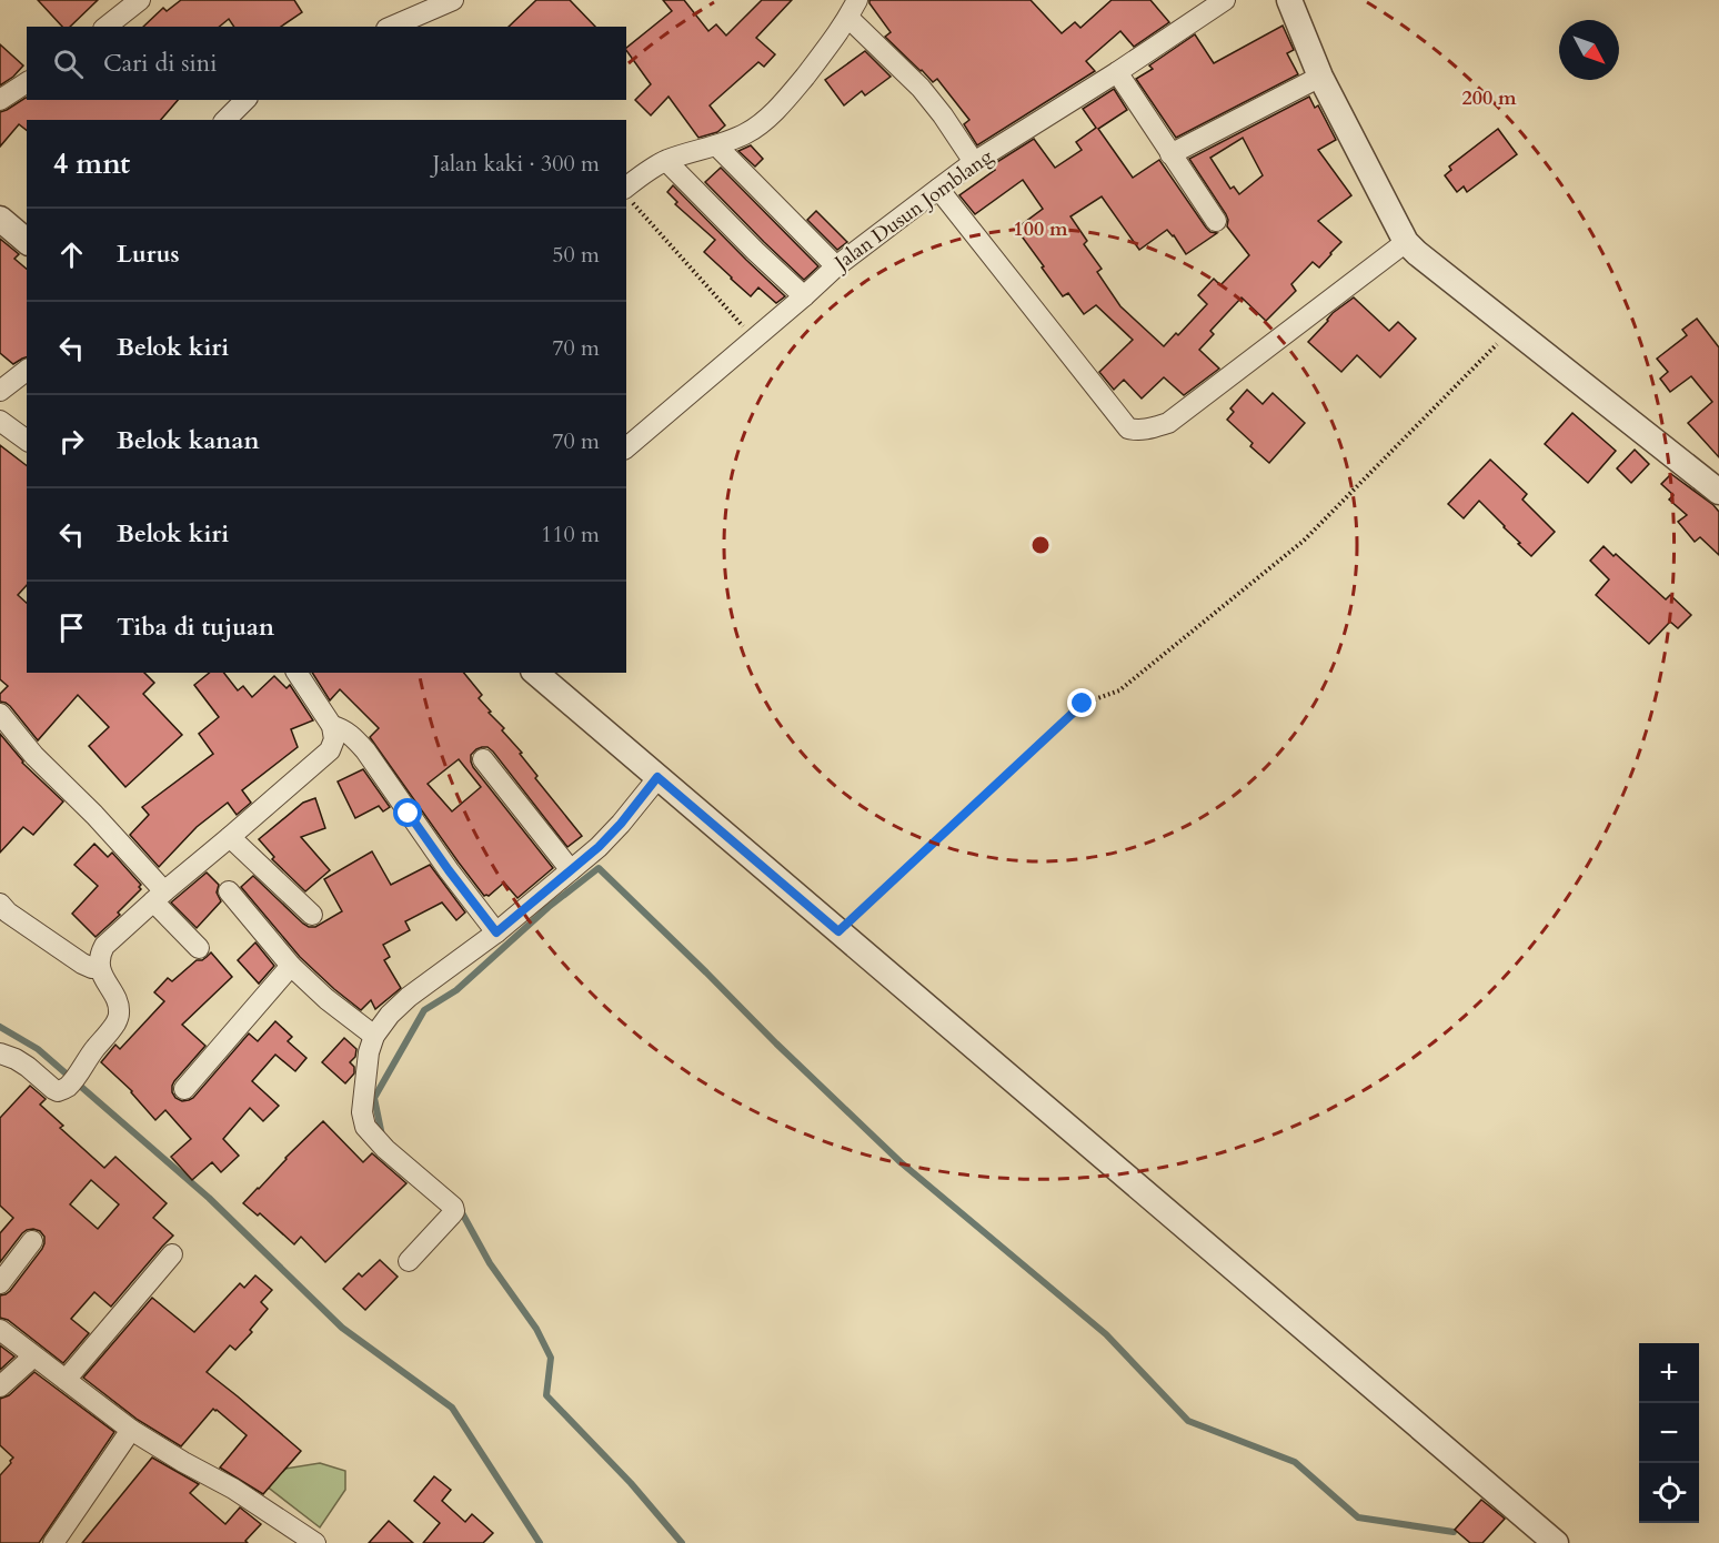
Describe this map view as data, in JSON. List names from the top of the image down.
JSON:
{
  "streets": {
    "street": ["Jalan Dusun Jomblang"]
  },
  "north": "bottom right",
  "page": {
    "search": "Cari di sini",
    "heading": ["4 mnt", "Jalan kaki · 300 m"],
    "list": [
      ["Lurus", "50 m"],
      ["Belok kiri", "70 m"],
      ["Belok kanan", "70 m"],
      ["Belok kiri", "110 m"],
      "Tiba di tujuan"
    ],
    "map_buttons": ["+", "−"]
  },
  "rings": ["200 m", "100 m"]
}
